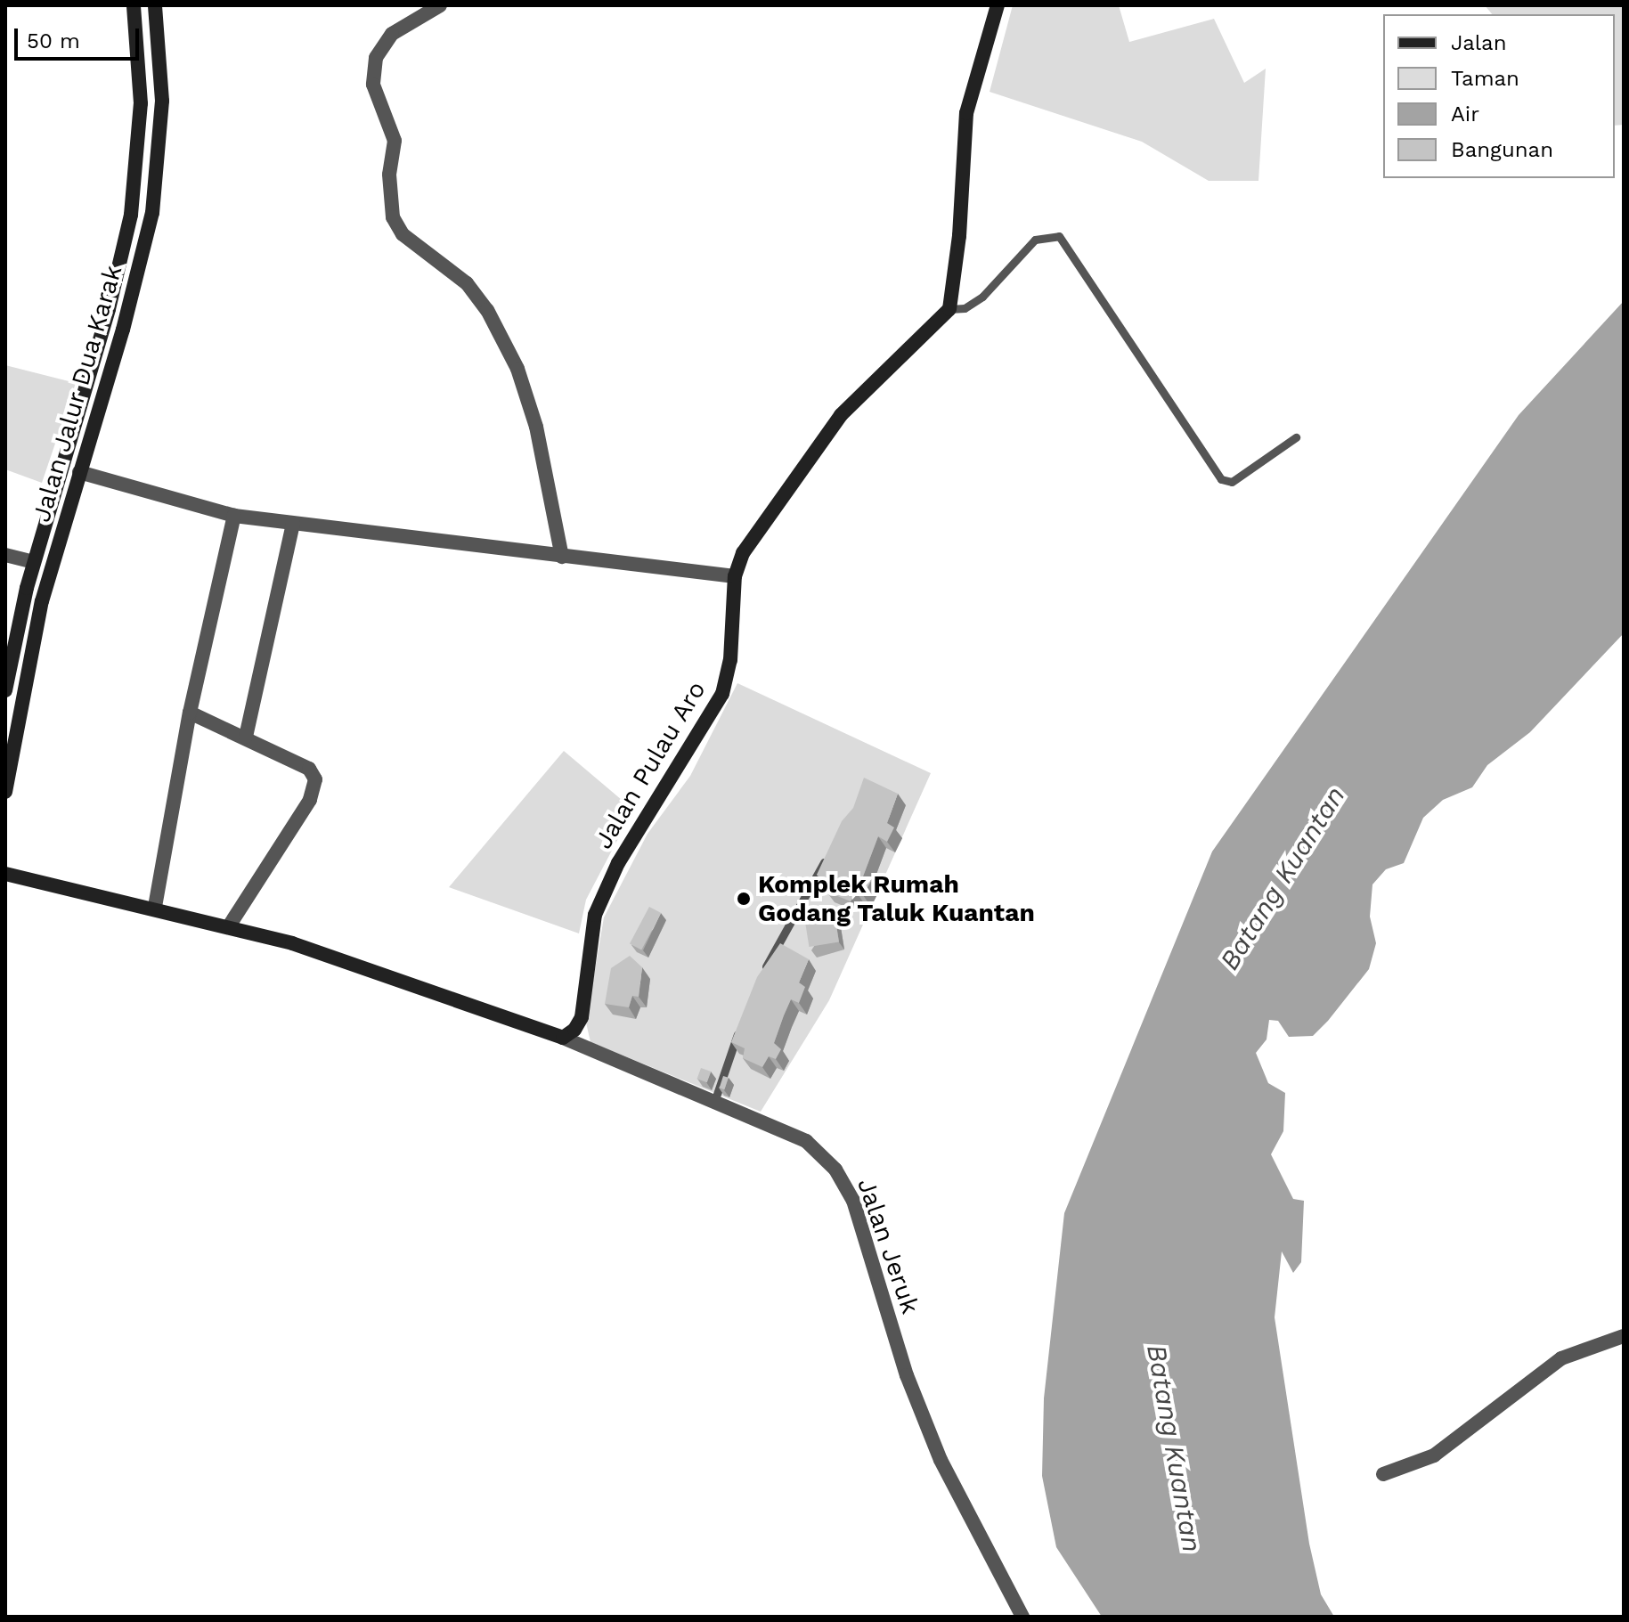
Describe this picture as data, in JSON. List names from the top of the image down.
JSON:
{
  "streets": {
    "street": ["Jalan Jalur Dua Karak", "Jalan Pulau Aro", "Jalan Jeruk"]
  },
  "crossings": [
    ["Jalan Pulau Aro", "Jalan Jeruk"]
  ],
  "water": ["Batang Kuantan"],
  "places": ["Komplek Rumah Godang Taluk Kuantan"],
  "legend": [
    "Jalan",
    "Taman",
    "Air",
    "Bangunan"
  ],
  "scale_bar": "50 m"
}
